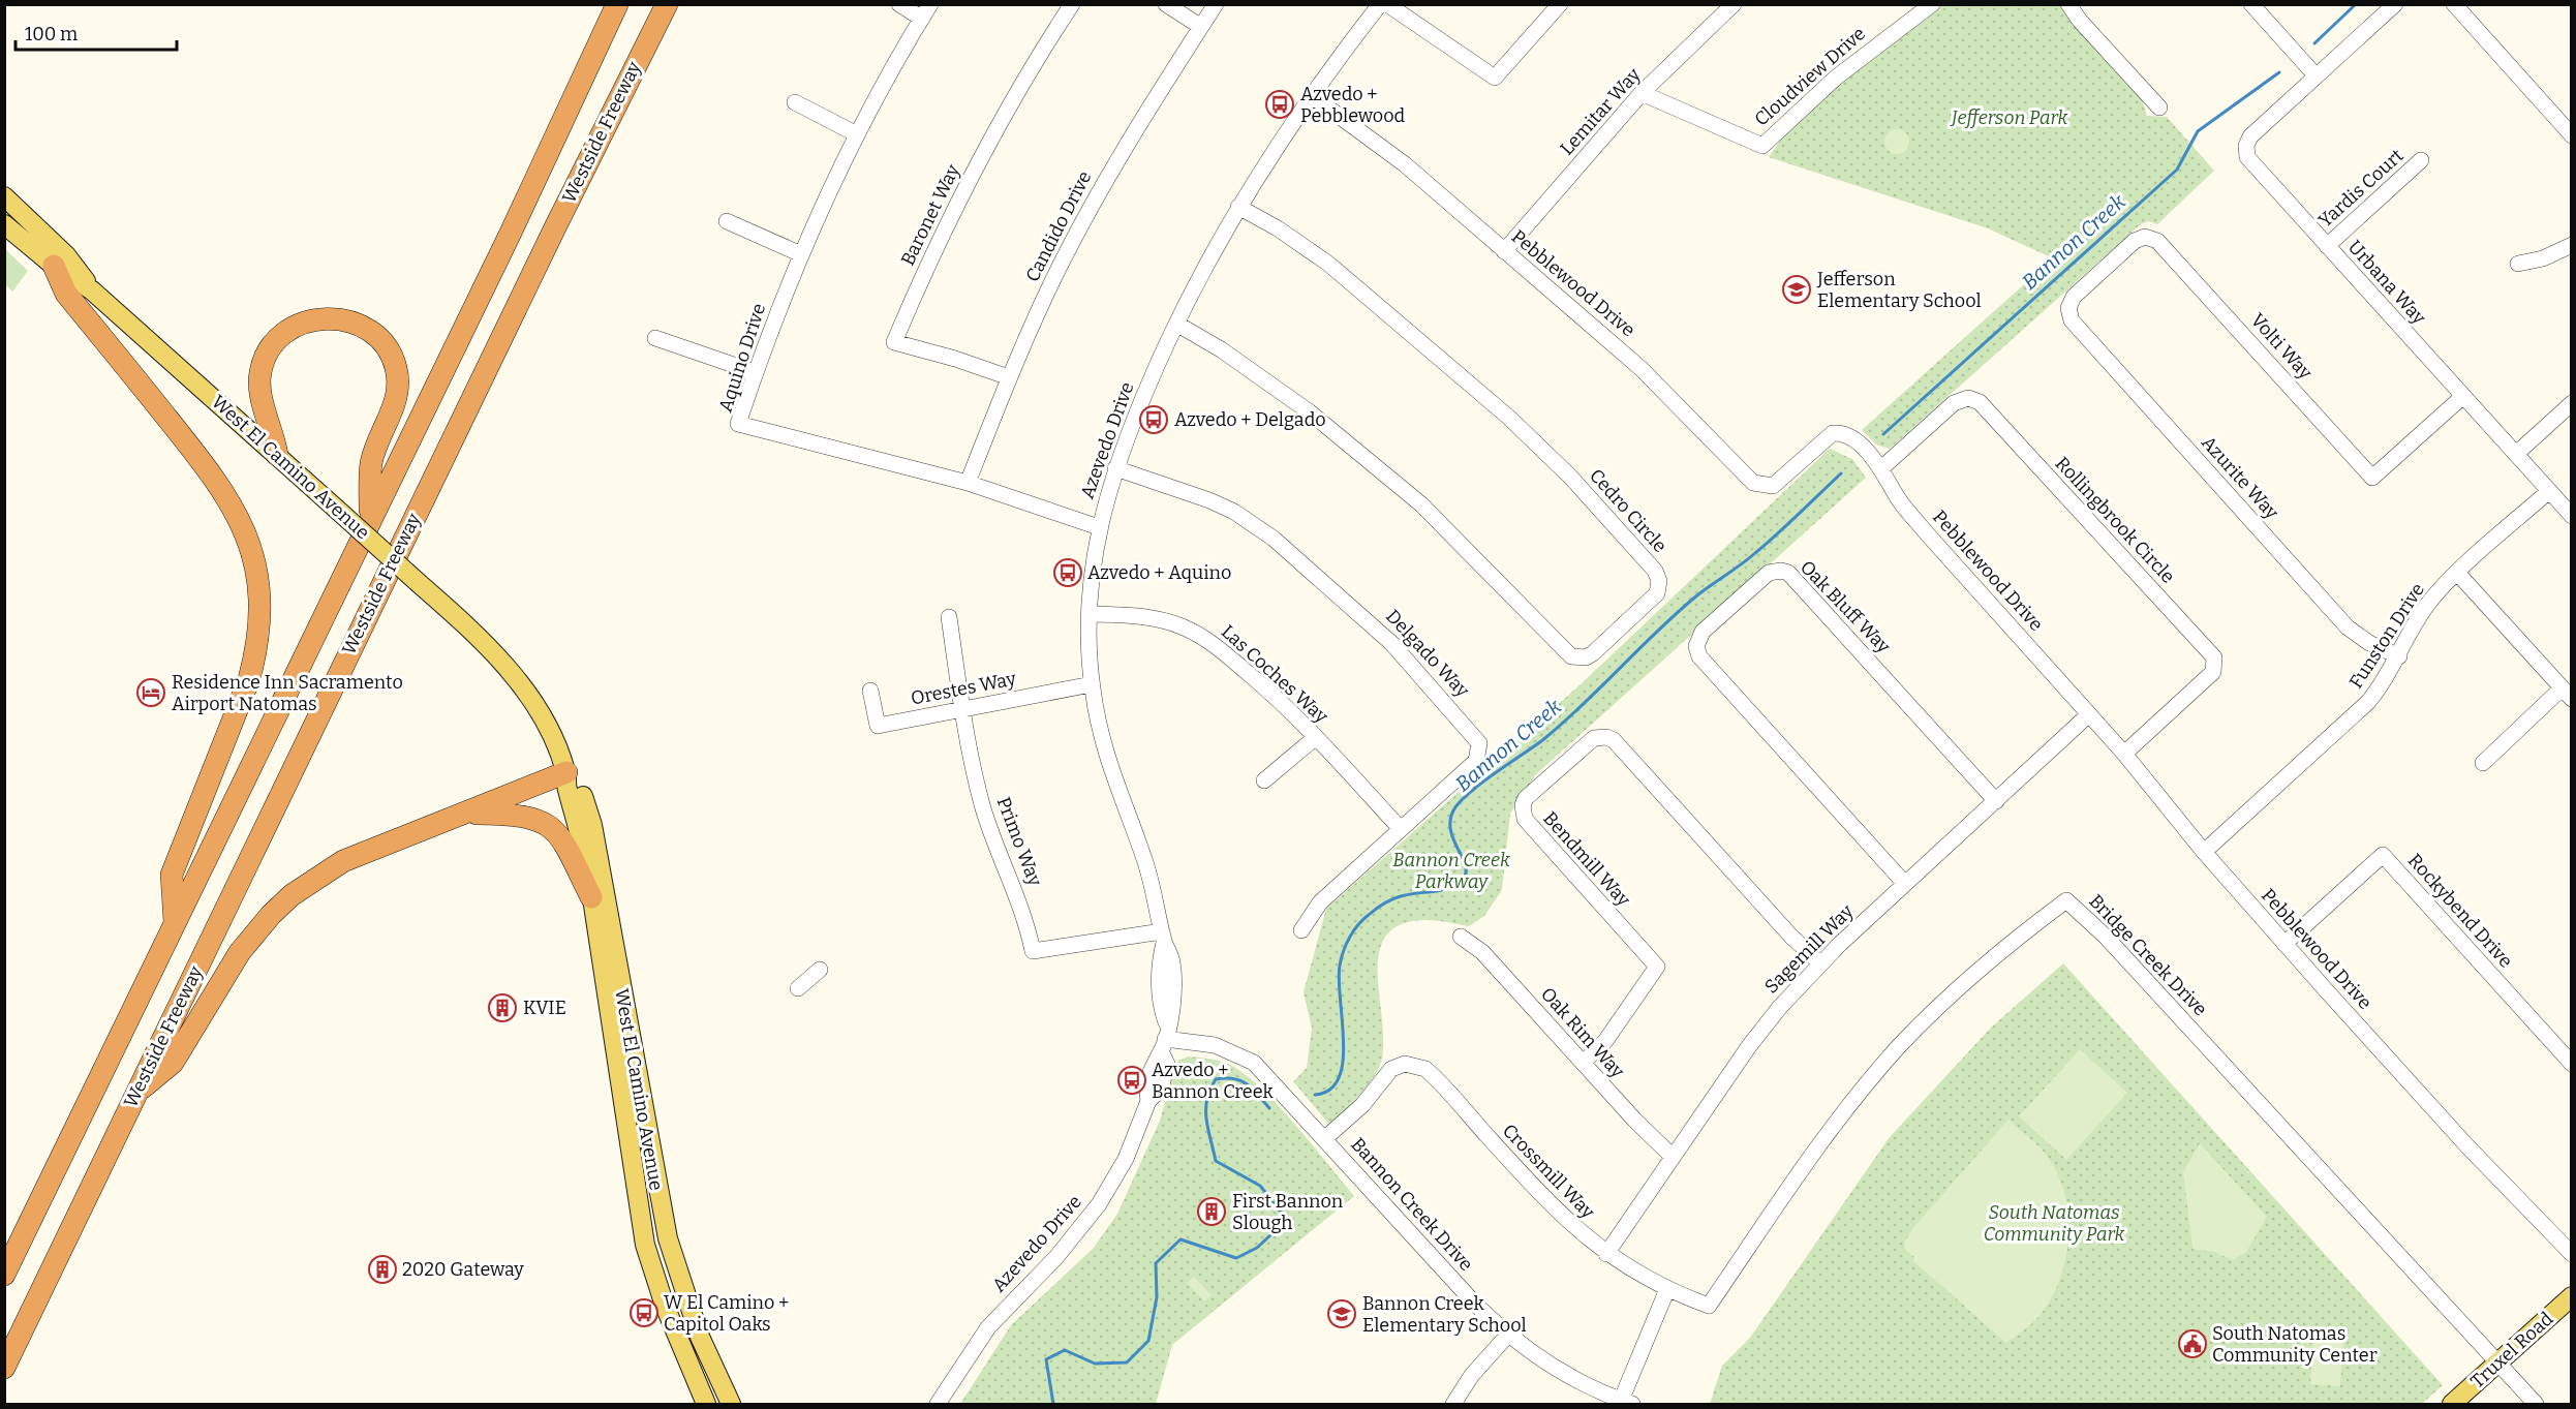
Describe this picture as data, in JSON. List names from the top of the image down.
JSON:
{
  "streets": {
    "highway": ["Westside Freeway"],
    "main road": ["West El Camino Avenue", "Truxel Road"],
    "street": [
      "Cloudview Drive",
      "Lemitar Way",
      "Yardis Court",
      "Baronet Way",
      "Candido Drive",
      "Urbana Way",
      "Pebblewood Drive",
      "Volti Way",
      "Aquino Drive",
      "Azevedo Drive",
      "Azurite Way",
      "Cedro Circle",
      "Rollingbrook Circle",
      "Oak Bluff Way",
      "Funston Drive",
      "Delgado Way",
      "Las Coches Way",
      "Orestes Way",
      "Primo Way",
      "Bendmill Way",
      "Rockybend Drive",
      "Sagemill Way",
      "Bridge Creek Drive",
      "Oak Rim Way",
      "Crossmill Way",
      "Bannon Creek Drive"
    ]
  },
  "crossings": [
    ["Cloudview Drive", "Lemitar Way"],
    ["Lemitar Way", "Pebblewood Drive"],
    ["Yardis Court", "Urbana Way"],
    ["Baronet Way", "Candido Drive"],
    ["Candido Drive", "Aquino Drive"],
    ["Urbana Way", "Volti Way"],
    ["Urbana Way", "Funston Drive"],
    ["Pebblewood Drive", "Azevedo Drive"],
    ["Pebblewood Drive", "Rollingbrook Circle"],
    ["Pebblewood Drive", "Funston Drive"],
    ["Pebblewood Drive", "Rockybend Drive"],
    ["Pebblewood Drive", "Sagemill Way"],
    ["Volti Way", "Azurite Way"],
    ["Aquino Drive", "Azevedo Drive"],
    ["Azevedo Drive", "Cedro Circle"],
    ["Azevedo Drive", "Delgado Way"],
    ["Azevedo Drive", "Las Coches Way"],
    ["Azevedo Drive", "Orestes Way"],
    ["Azevedo Drive", "Primo Way"],
    ["Azevedo Drive", "Bannon Creek Drive"],
    ["Azurite Way", "Funston Drive"],
    ["Oak Bluff Way", "Sagemill Way"],
    ["Delgado Way", "Las Coches Way"],
    ["Orestes Way", "Primo Way"],
    ["Bendmill Way", "Sagemill Way"],
    ["Bendmill Way", "Oak Rim Way"],
    ["Sagemill Way", "Oak Rim Way"],
    ["Sagemill Way", "Crossmill Way"],
    ["Bridge Creek Drive", "Crossmill Way"],
    ["Bridge Creek Drive", "Truxel Road"],
    ["Crossmill Way", "Bannon Creek Drive"]
  ],
  "water": ["Bannon Creek"],
  "parks": ["Jefferson Park", "Bannon Creek Parkway", "South Natomas Community Park"],
  "places": {
    "bus stop": [
      "Azvedo + Pebblewood",
      "Azvedo + Delgado",
      "Azvedo + Aquino",
      "Azvedo + Bannon Creek",
      "W El Camino + Capitol Oaks"
    ],
    "school or university": ["Jefferson Elementary School", "Bannon Creek Elementary School"],
    "hotel": ["Residence Inn Sacramento Airport Natomas"],
    "building": ["KVIE", "First Bannon Slough", "2020 Gateway"],
    "public building": ["South Natomas Community Center"]
  },
  "scale_bar": "100 m"
}
